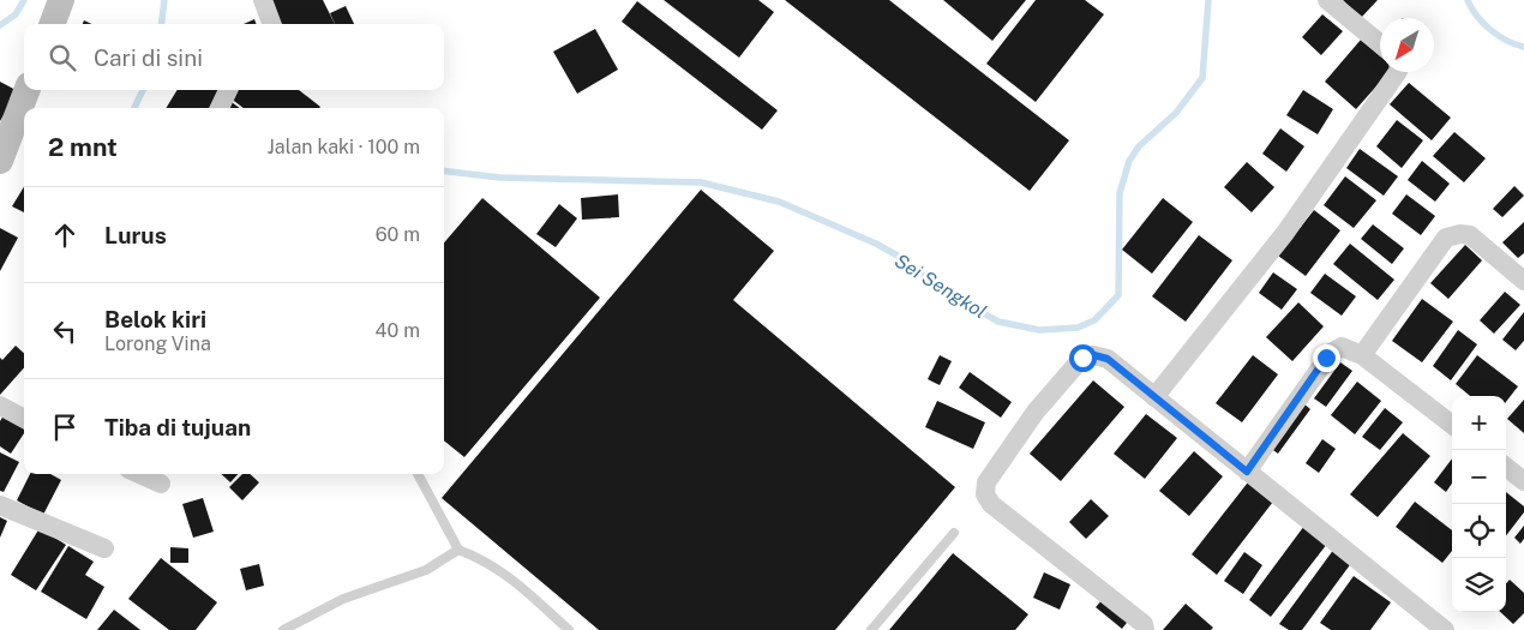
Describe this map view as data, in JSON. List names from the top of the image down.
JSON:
{
  "water": ["Sei Sengkol"],
  "north": "bottom left",
  "page": {
    "search": "Cari di sini",
    "heading": ["2 mnt", "Jalan kaki · 100 m"],
    "list": [
      ["Lurus", "60 m"],
      ["Belok kiri", "Lorong Vina", "40 m"],
      "Tiba di tujuan"
    ],
    "map_buttons": ["+", "−"]
  }
}
